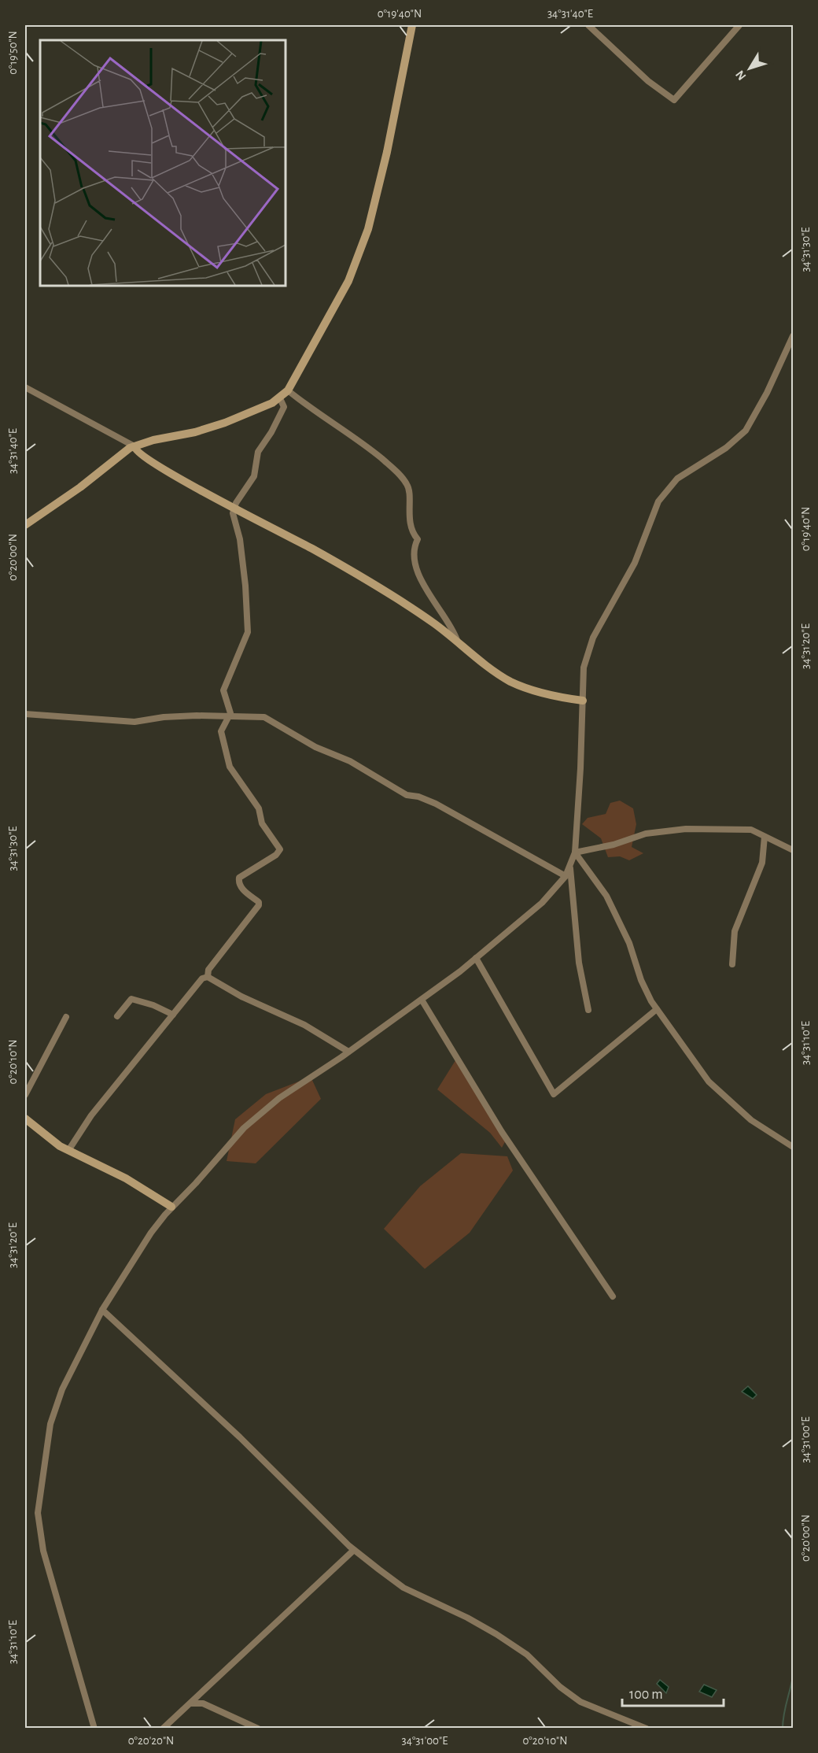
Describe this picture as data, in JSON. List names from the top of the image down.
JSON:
{
  "scale_bar": "100 m",
  "north": "bottom left",
  "coordinates": [
    "0°19'40\"N",
    "34°31'40\"E",
    "0°19'50\"N",
    "34°31'30\"E",
    "0°20'00\"N",
    "34°31'20\"E",
    "34°31'10\"E",
    "0°20'10\"N",
    "34°31'00\"E",
    "0°20'20\"N"
  ]
}
